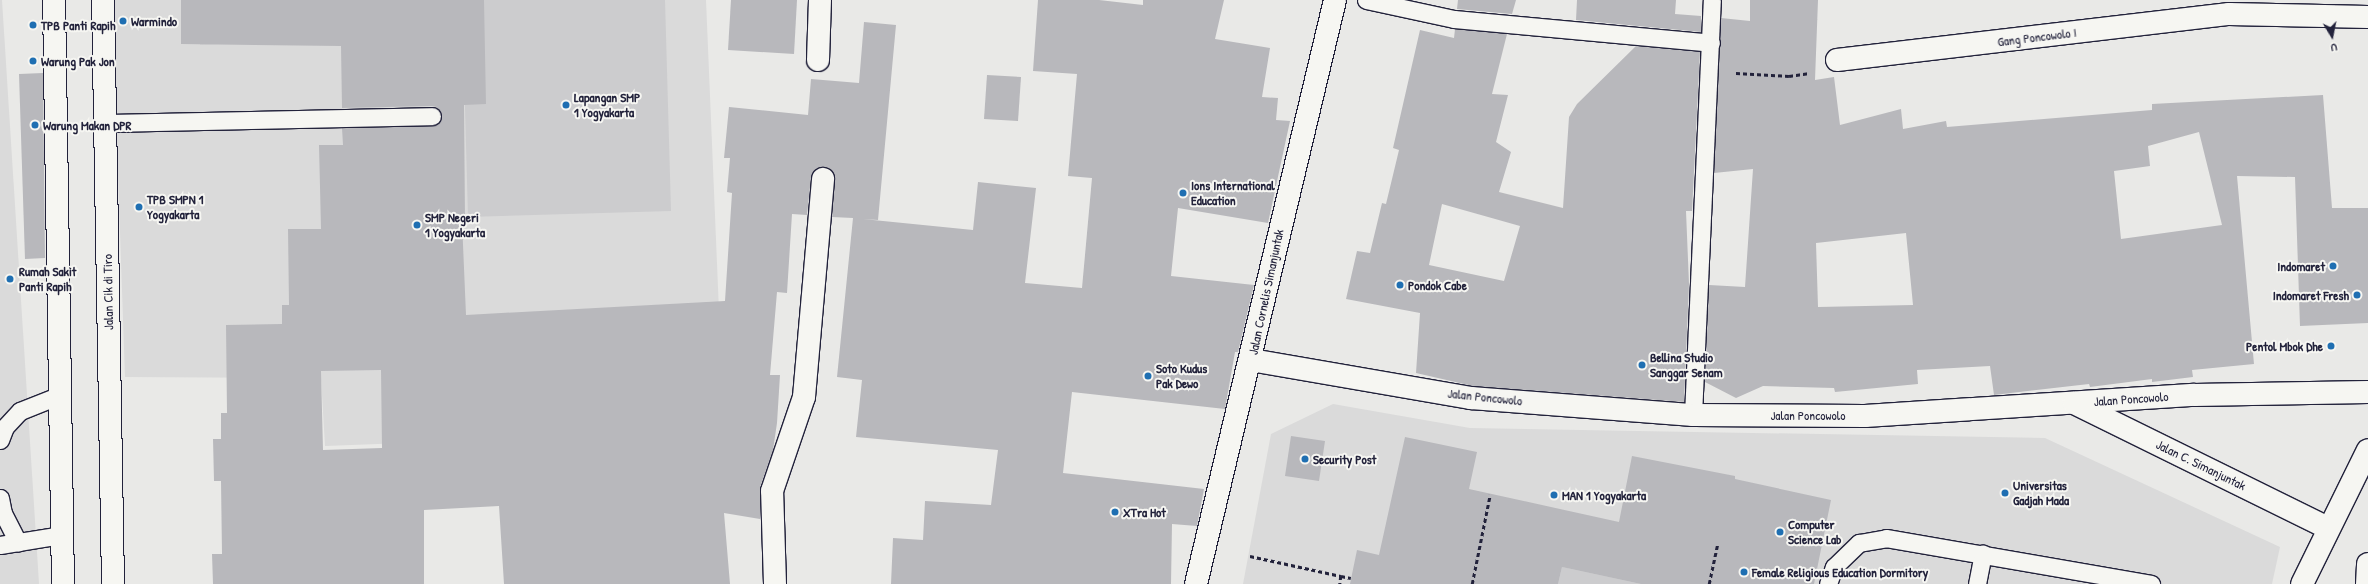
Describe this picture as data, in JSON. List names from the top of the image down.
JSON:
{
  "streets": {
    "street": [
      "Gang Poncowolo I",
      "Jalan Cik di Tiro",
      "Jalan Cornelis Simanjuntak",
      "Jalan Poncowolo",
      "Jalan C. Simanjuntak"
    ]
  },
  "crossings": [
    ["Jalan Cornelis Simanjuntak", "Jalan Poncowolo"],
    ["Jalan Poncowolo", "Jalan C. Simanjuntak"]
  ],
  "places": [
    "Warmindo",
    "TPB Panti Rapih",
    "Warung Pak Jon",
    "Lapangan SMP 1 Yogyakarta",
    "Warung Makan DPR",
    "Ions International Education",
    "TPB SMPN 1 Yogyakarta",
    "SMP Negeri 1 Yogyakarta",
    "Indomaret",
    "Rumah Sakit Panti Rapih",
    "Pondok Cabe",
    "Indomaret Fresh",
    "Pentol Mbok Dhe",
    "Bellina Studio Sanggar Senam",
    "Soto Kudus Pak Dewo",
    "Security Post",
    "Universitas Gadjah Mada",
    "MAN 1 Yogyakarta",
    "XTra Hot",
    "Computer Science Lab",
    "Female Religious Education Dormitory"
  ],
  "north": "bottom"
}
